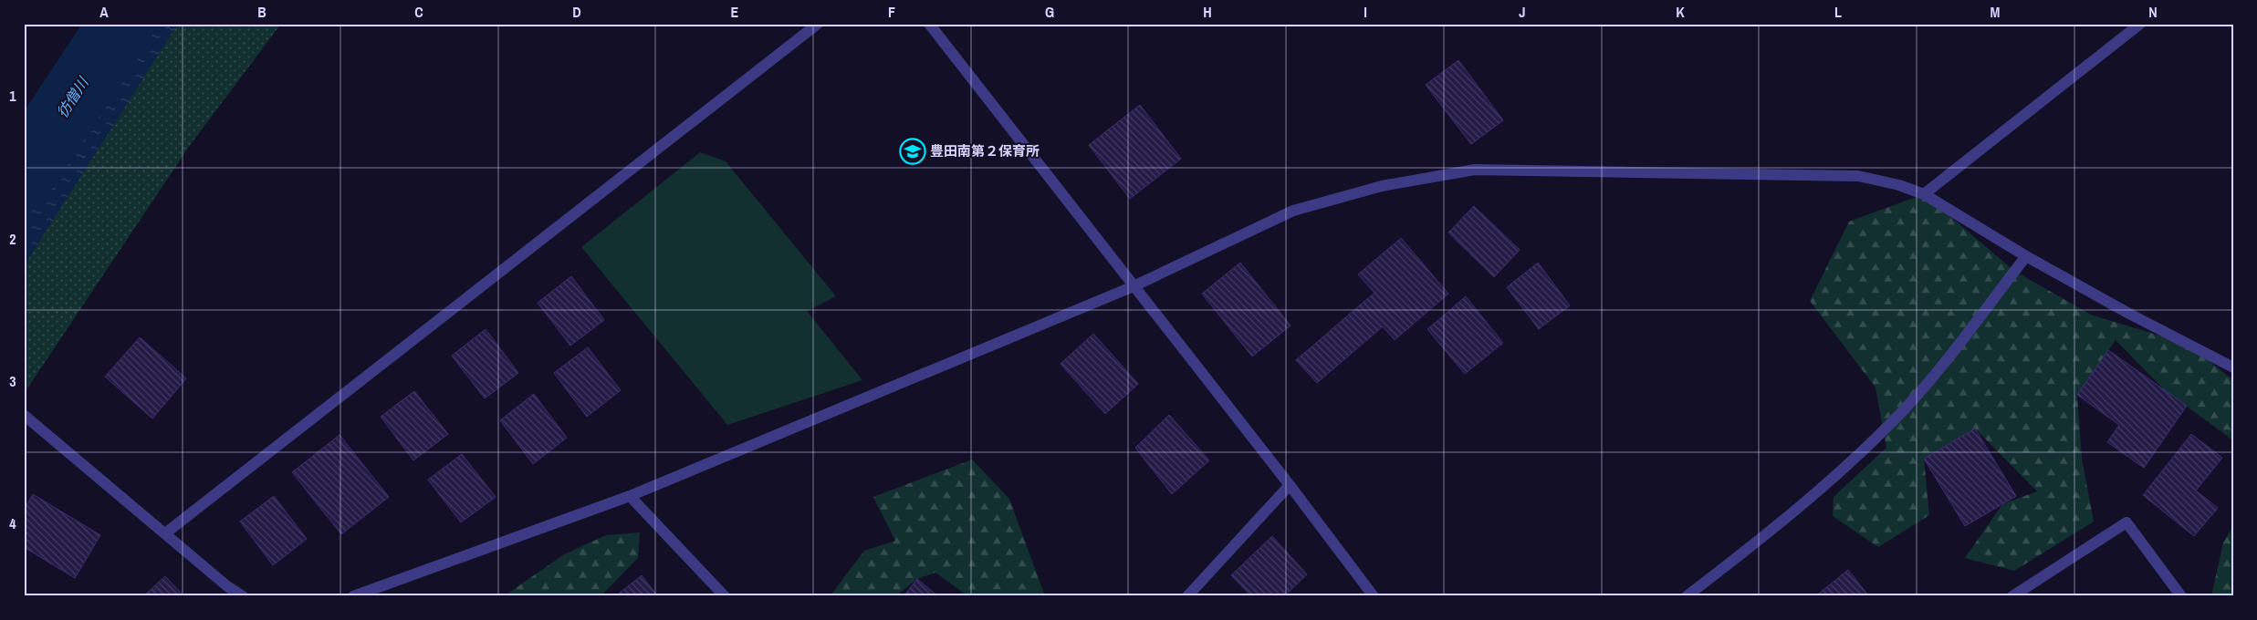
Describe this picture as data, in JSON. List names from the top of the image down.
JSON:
{
  "water": ["彷僧川"],
  "places": {
    "school or university": ["豊田南第２保育所"]
  },
  "grid": {
    "columns": [
      "A",
      "B",
      "C",
      "D",
      "E",
      "F",
      "G",
      "H",
      "I",
      "J",
      "K",
      "L",
      "M",
      "N"
    ],
    "rows": [
      "1",
      "2",
      "3",
      "4"
    ]
  }
}
